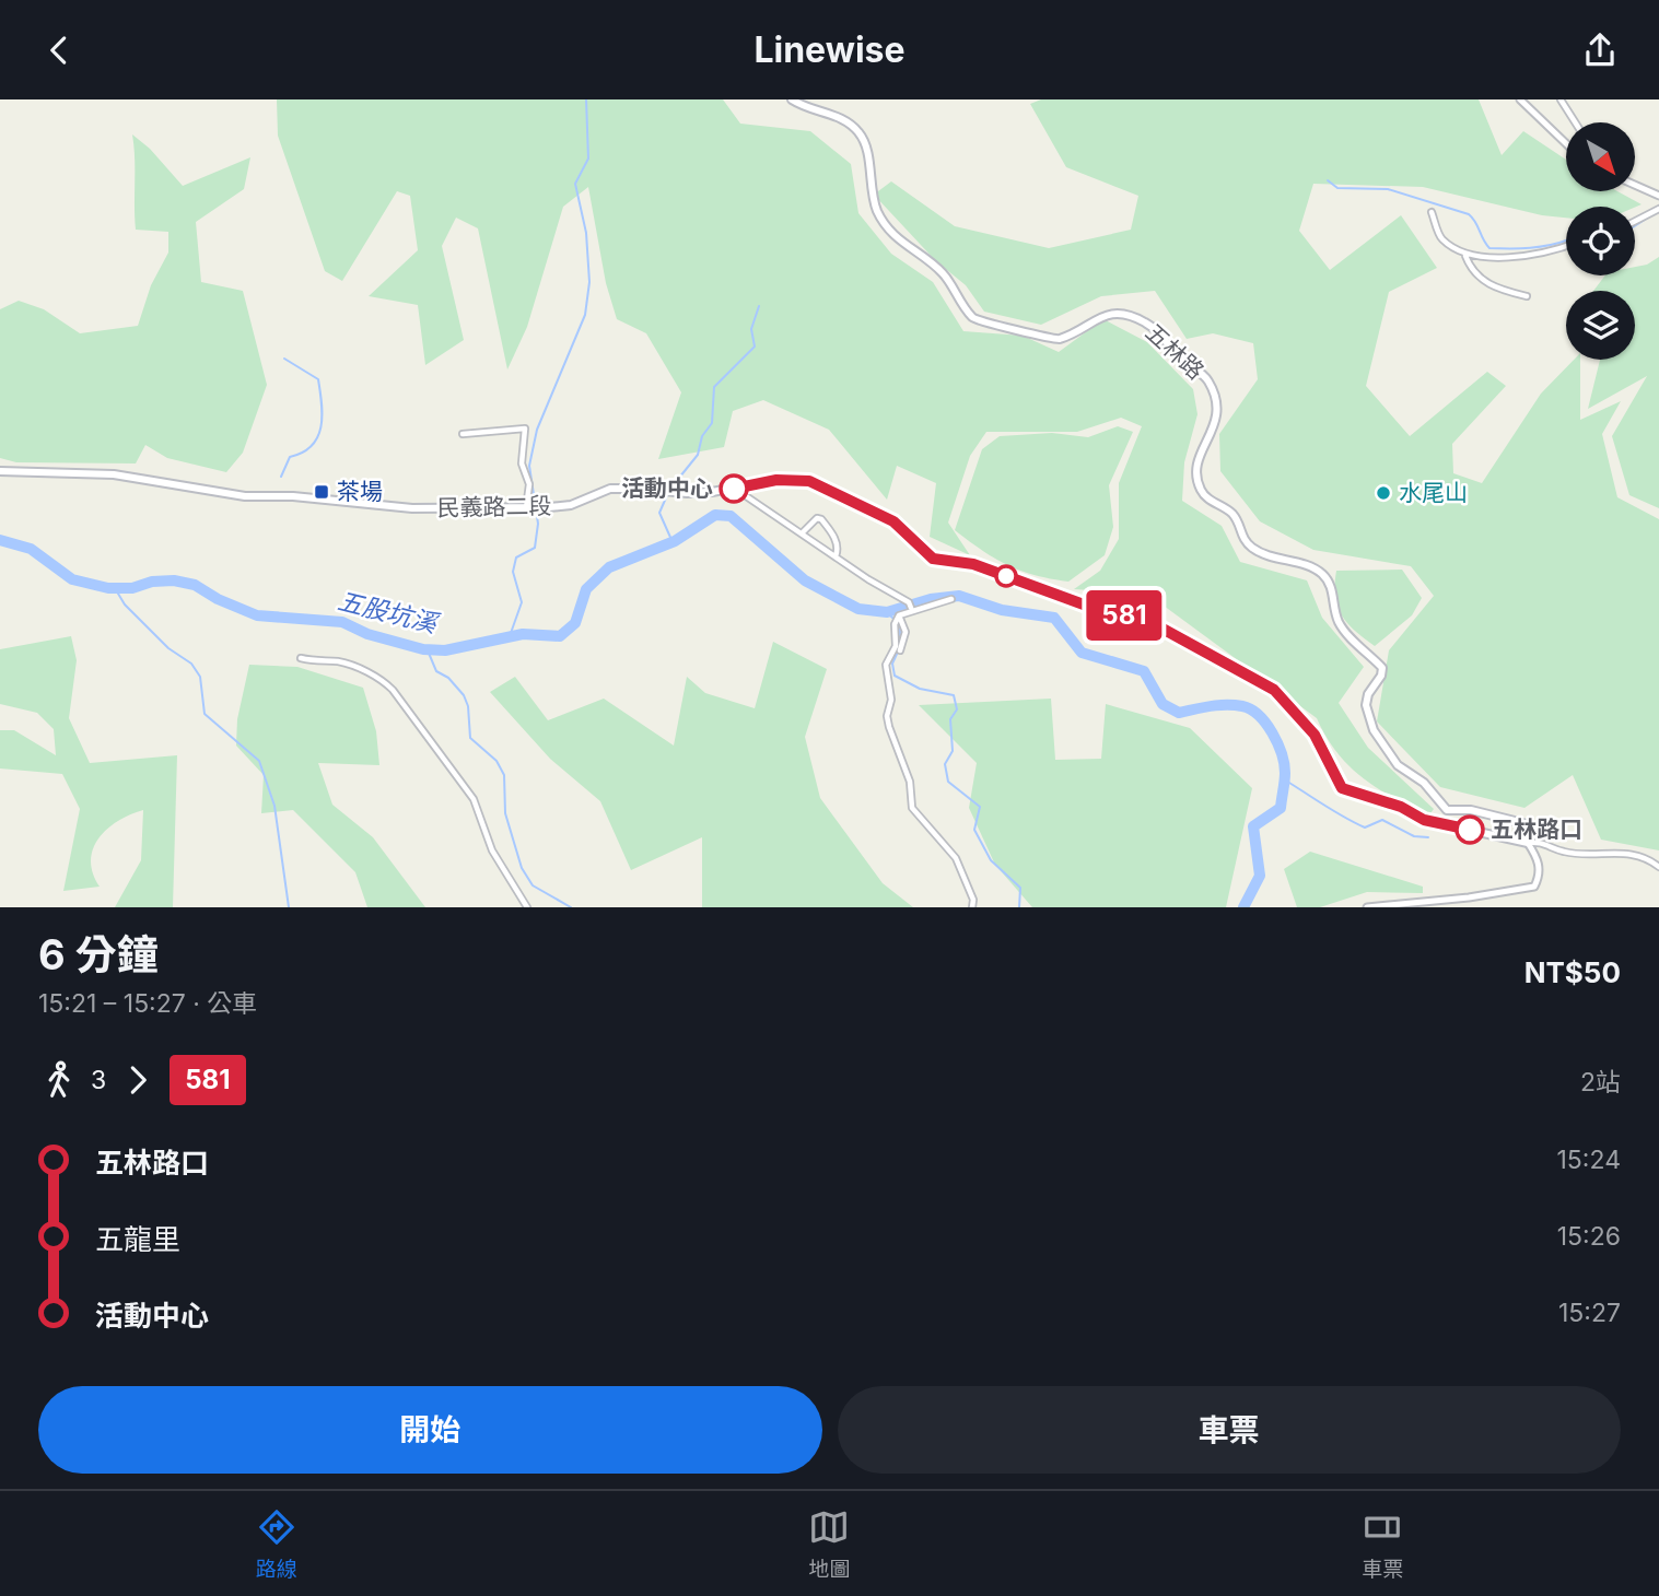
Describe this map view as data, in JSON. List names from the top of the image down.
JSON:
{
  "streets": {
    "main road": ["五林路", "民義路二段"]
  },
  "crossings": [
    ["五林路", "民義路二段"]
  ],
  "water": ["五股坑溪"],
  "places": {
    "other": ["活動中心", "水尾山", "五林路口"],
    "transit": ["茶場"]
  },
  "lines": ["bus line 581"],
  "north": "bottom right",
  "page": {
    "header": "Linewise",
    "on_map": "581",
    "heading": ["6 分鐘", "15:21 – 15:27 · 公車", "NT$50"],
    "legs": ["3", "581", "2站"],
    "list": [
      {
        "name": "五林路口",
        "value": "15:24"
      },
      {
        "name": "五龍里",
        "value": "15:26"
      },
      {
        "name": "活動中心",
        "value": "15:27"
      }
    ],
    "buttons": ["開始", "車票"],
    "tabs": ["路線", "地圖", "車票"]
  }
}
